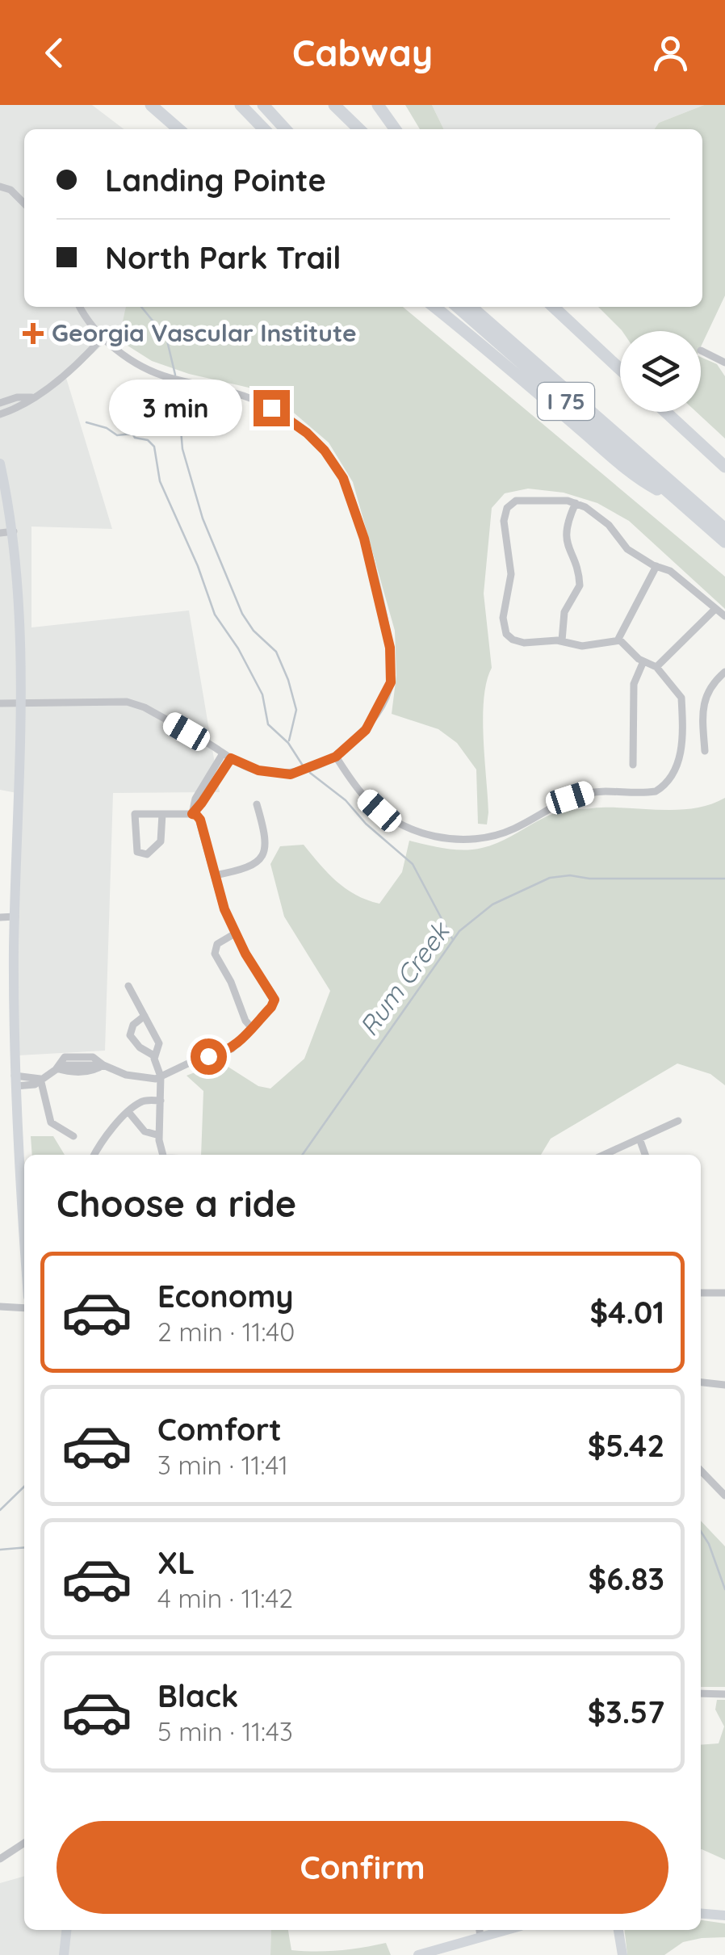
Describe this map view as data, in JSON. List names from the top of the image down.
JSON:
{
  "streets": {
    "highway": ["I 75"]
  },
  "water": ["Rum Creek"],
  "places": {
    "health": ["Georgia Vascular Institute"]
  },
  "page": {
    "header": "Cabway",
    "banner": ["Landing Pointe", "North Park Trail"],
    "bubble": "3 min",
    "heading": "Choose a ride",
    "list": [
      {
        "name": "Economy",
        "note": "2 min · 11:40",
        "value": "$4.01"
      },
      {
        "name": "Comfort",
        "note": "3 min · 11:41",
        "value": "$5.42"
      },
      {
        "name": "XL",
        "note": "4 min · 11:42",
        "value": "$6.83"
      },
      {
        "name": "Black",
        "note": "5 min · 11:43",
        "value": "$3.57"
      }
    ],
    "buttons": "Confirm"
  }
}
